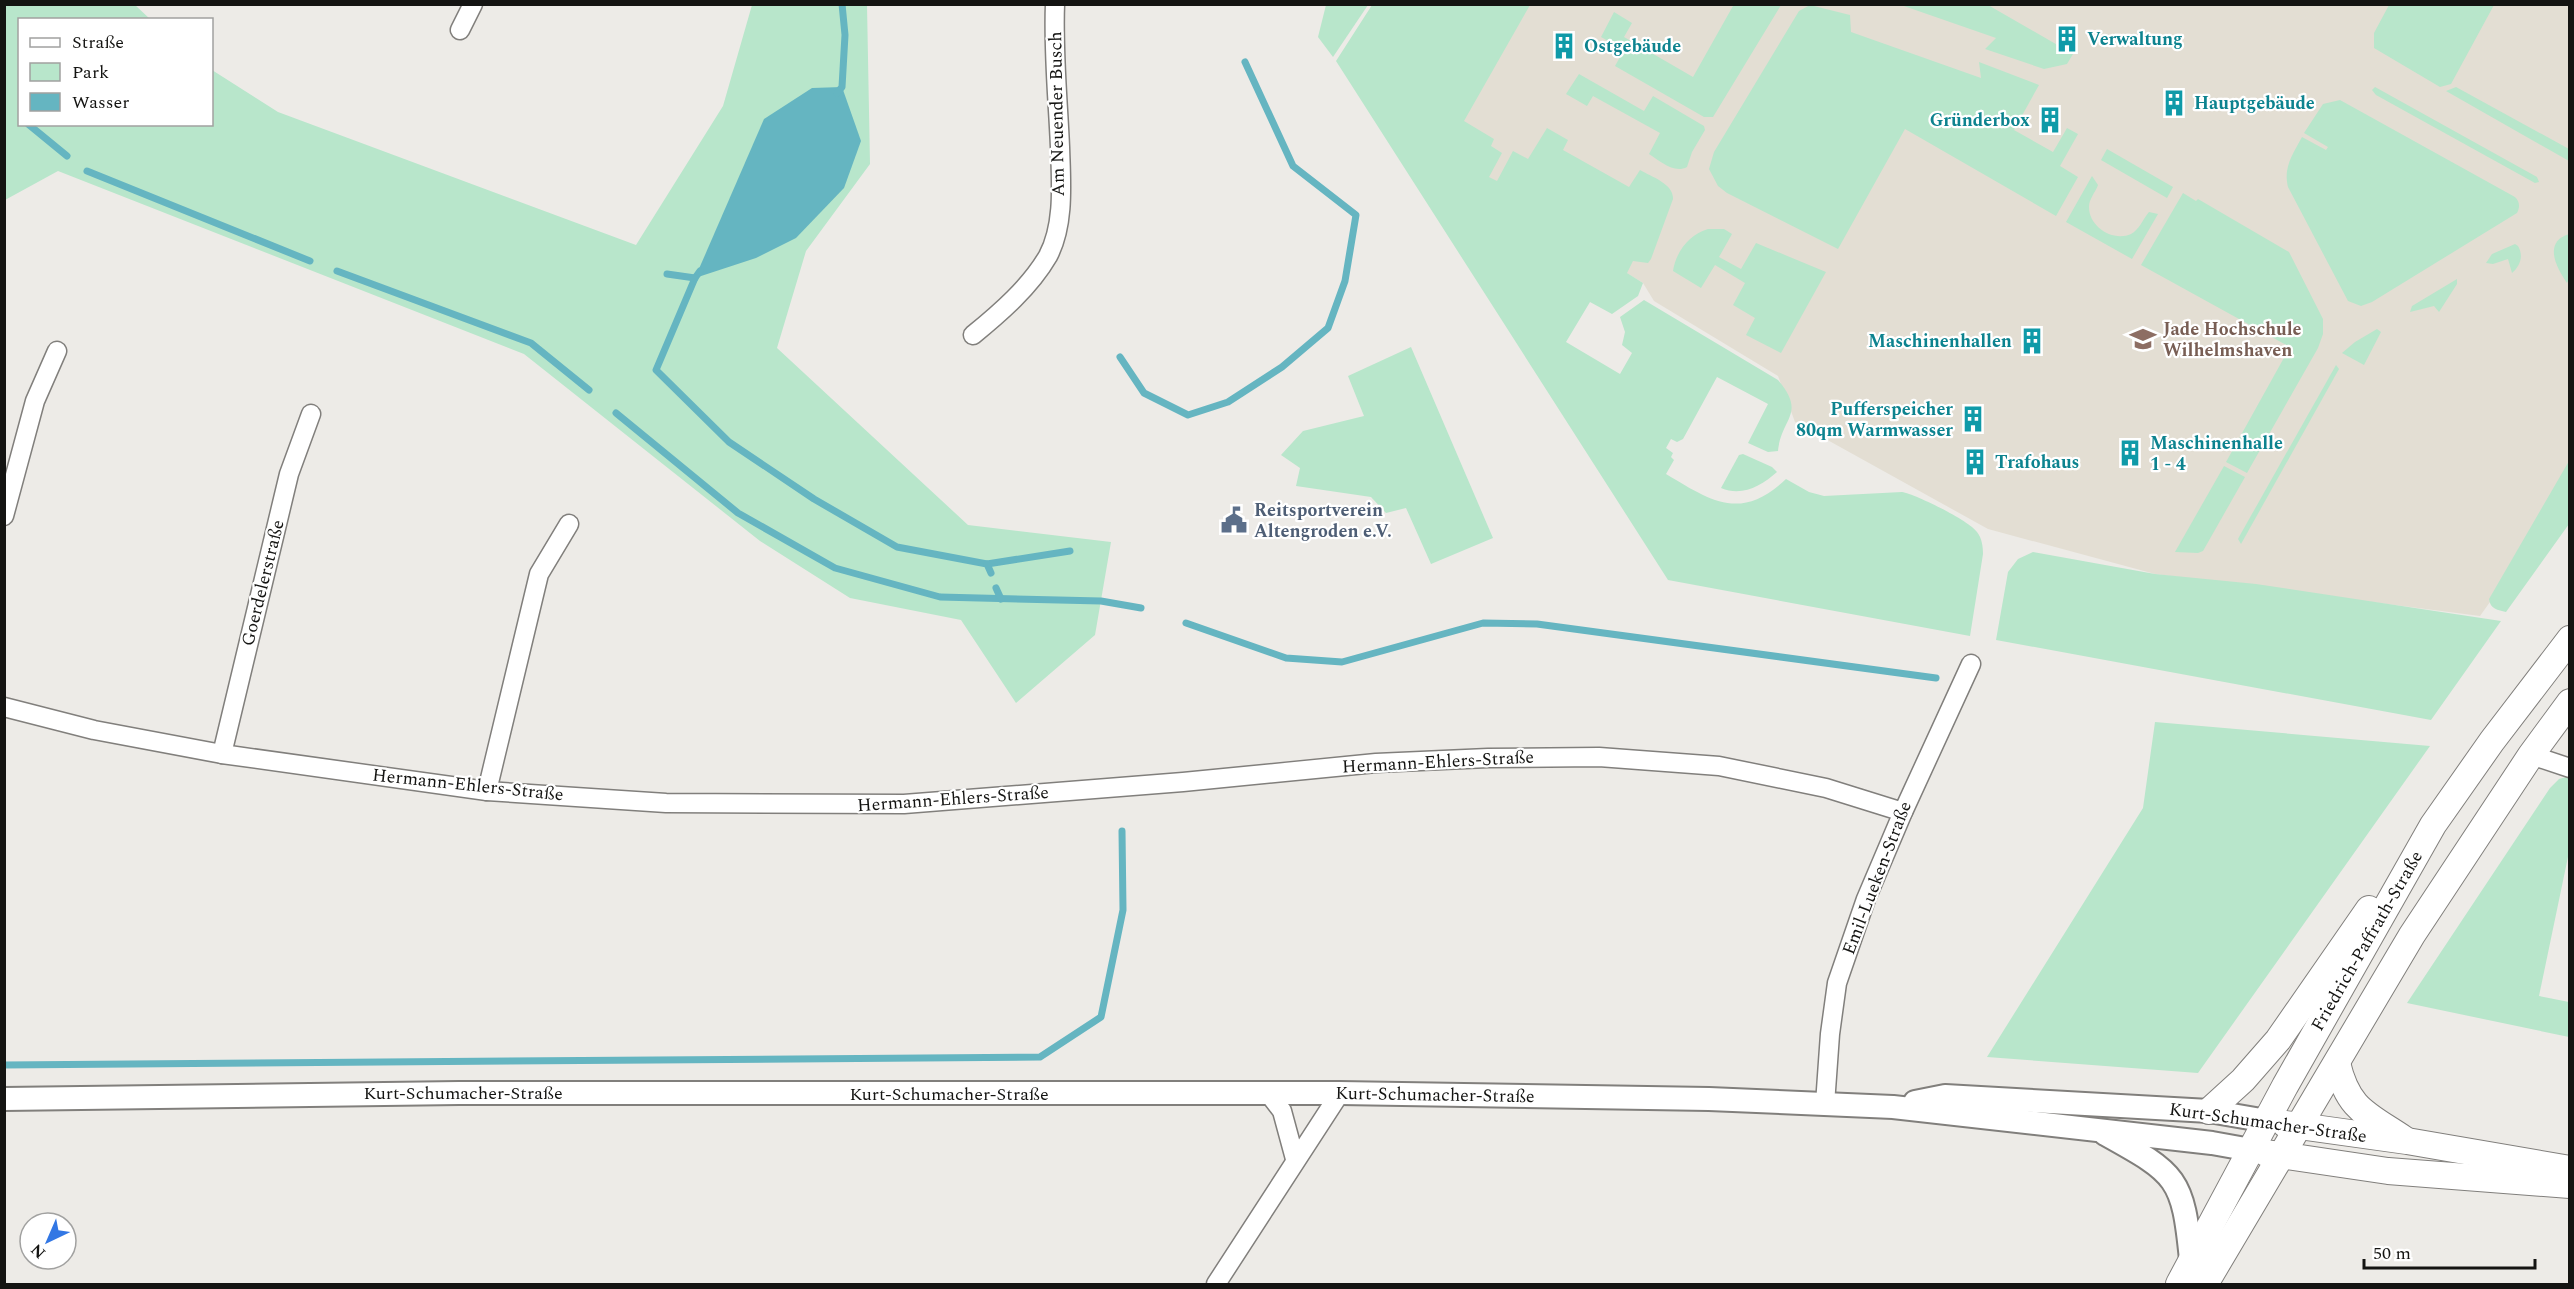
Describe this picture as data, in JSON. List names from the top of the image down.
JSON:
{
  "streets": {
    "main road": ["Friedrich-Paffrath-Straße", "Kurt-Schumacher-Straße"],
    "street": [
      "Am Neuender Busch",
      "Goerdelerstraße",
      "Hermann-Ehlers-Straße",
      "Emil-Lueken-Straße"
    ]
  },
  "crossings": [
    ["Goerdelerstraße", "Hermann-Ehlers-Straße"],
    ["Hermann-Ehlers-Straße", "Emil-Lueken-Straße"],
    ["Emil-Lueken-Straße", "Kurt-Schumacher-Straße"],
    ["Friedrich-Paffrath-Straße", "Kurt-Schumacher-Straße"]
  ],
  "places": {
    "building": [
      "Verwaltung",
      "Ostgebäude",
      "Hauptgebäude",
      "Gründerbox",
      "Maschinenhallen",
      "Pufferspeicher 80qm Warmwasser",
      "Maschinenhalle 1 - 4",
      "Trafohaus"
    ],
    "school or university": ["Jade Hochschule Wilhelmshaven"],
    "public building": ["Reitsportverein Altengroden e.V."]
  },
  "legend": ["Straße", "Park", "Wasser"],
  "scale_bar": "50 m",
  "north": "bottom left"
}
